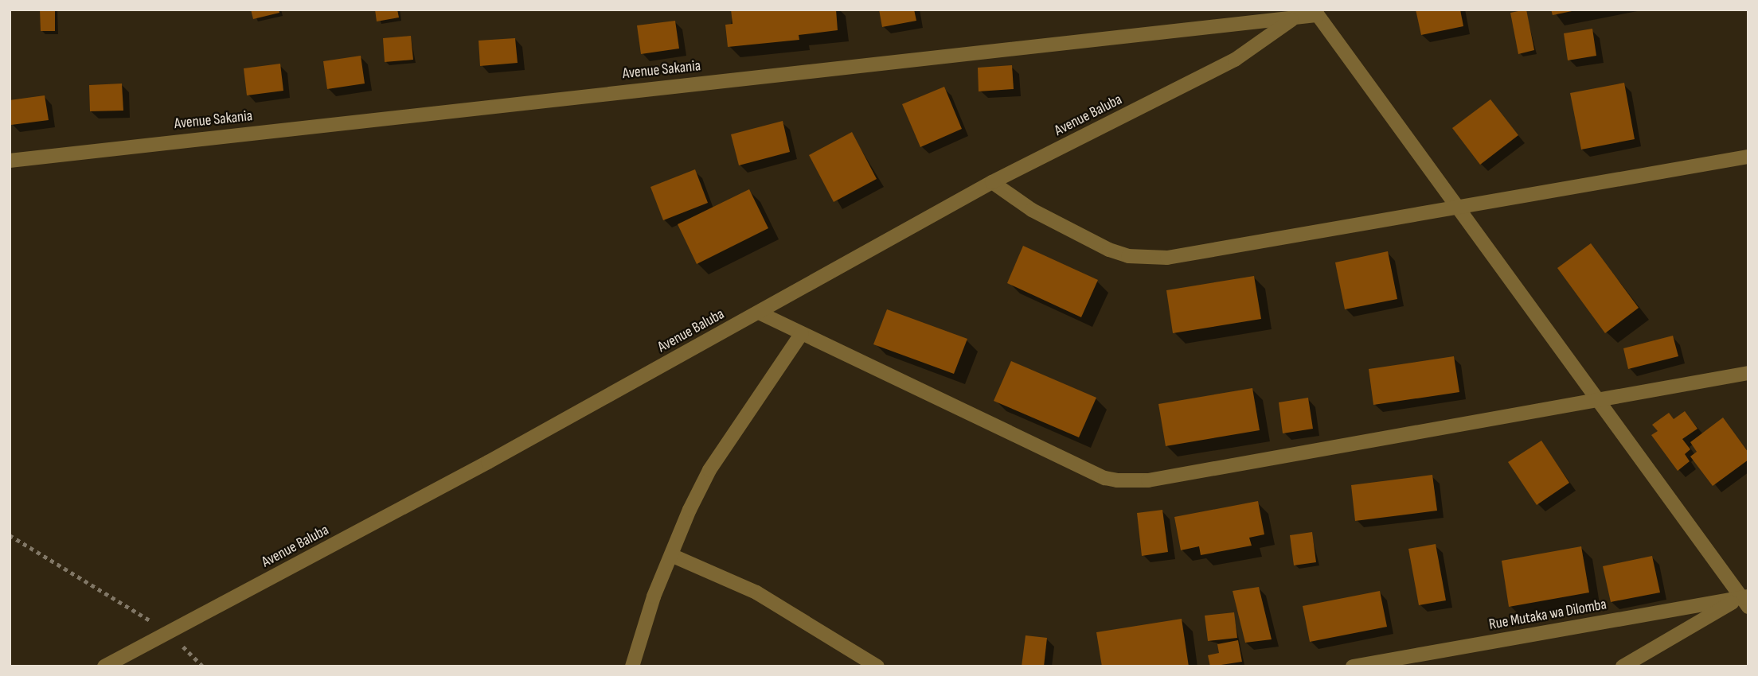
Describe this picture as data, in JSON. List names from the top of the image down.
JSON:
{
  "streets": {
    "street": ["Avenue Sakania", "Avenue Baluba", "Rue Mutaka wa Dilomba"]
  },
  "crossings": [
    ["Avenue Sakania", "Avenue Baluba"]
  ]
}
